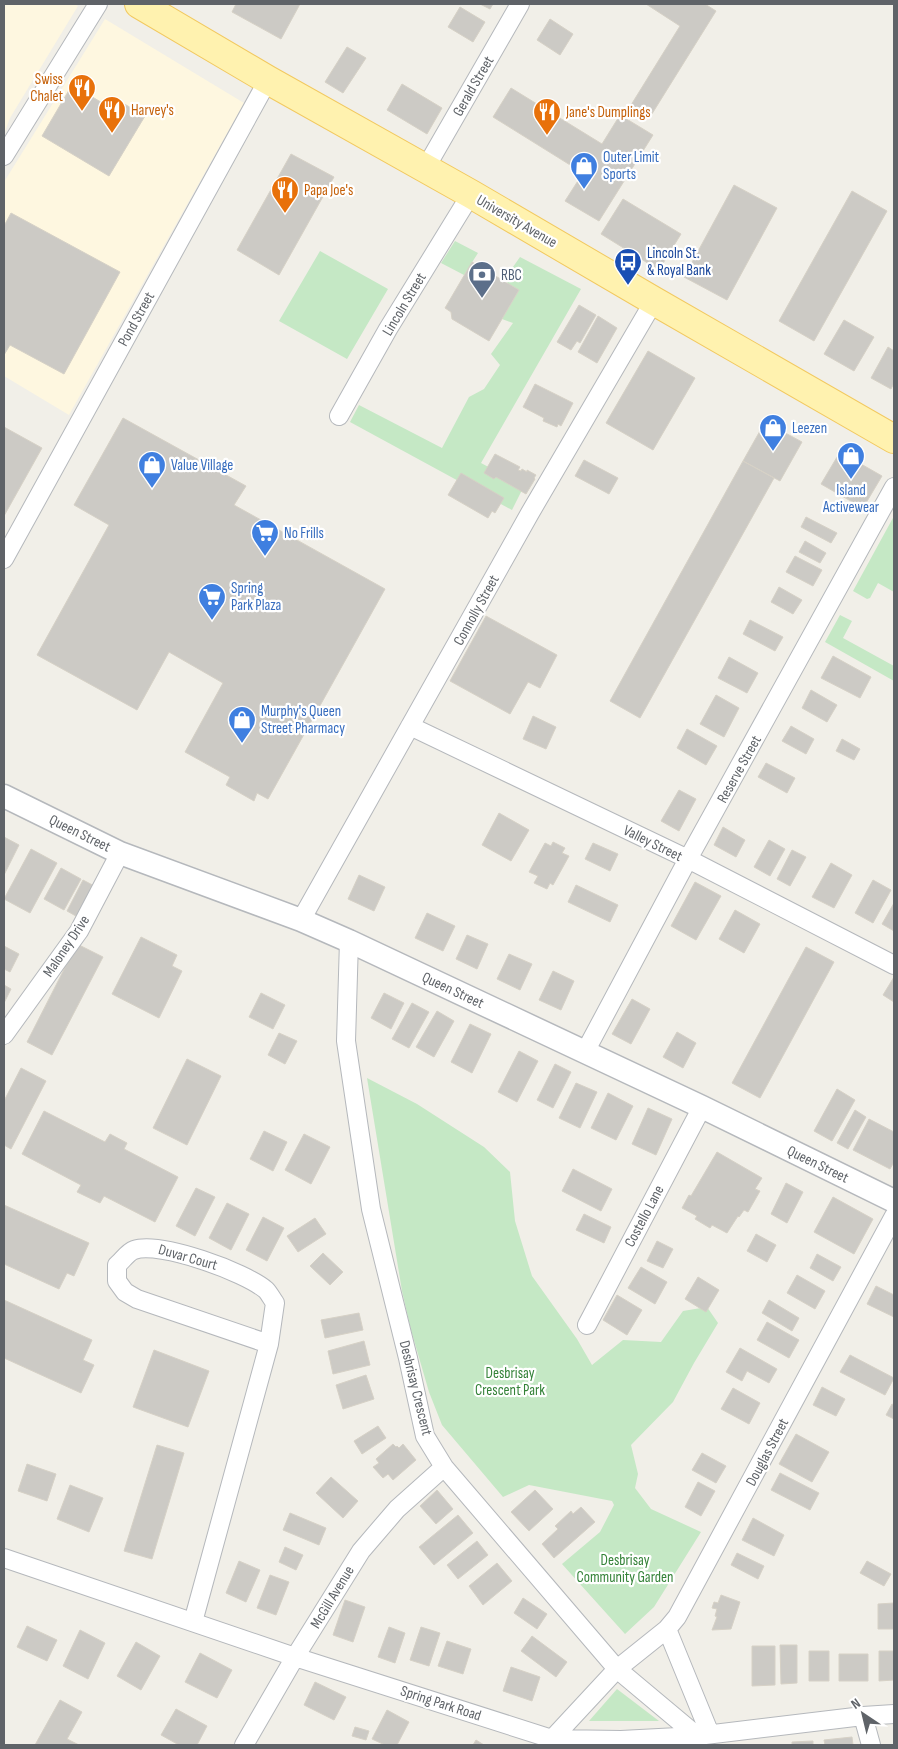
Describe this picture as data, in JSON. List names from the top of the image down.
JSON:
{
  "streets": {
    "main road": ["University Avenue"],
    "street": [
      "Gerald Street",
      "Lincoln Street",
      "Pond Street",
      "Connolly Street",
      "Reserve Street",
      "Queen Street",
      "Valley Street",
      "Maloney Drive",
      "Costello Lane",
      "Duvar Court",
      "Desbrisay Crescent",
      "Douglas Street",
      "McGill Avenue",
      "Spring Park Road"
    ]
  },
  "crossings": [
    ["Gerald Street", "University Avenue"],
    ["University Avenue", "Lincoln Street"],
    ["University Avenue", "Pond Street"],
    ["University Avenue", "Connolly Street"],
    ["Connolly Street", "Queen Street"],
    ["Connolly Street", "Valley Street"],
    ["Reserve Street", "Queen Street"],
    ["Reserve Street", "Valley Street"],
    ["Queen Street", "Maloney Drive"],
    ["Queen Street", "Costello Lane"],
    ["Queen Street", "Desbrisay Crescent"],
    ["Duvar Court", "Spring Park Road"],
    ["Desbrisay Crescent", "Douglas Street"],
    ["Desbrisay Crescent", "McGill Avenue"],
    ["Desbrisay Crescent", "Spring Park Road"],
    ["Douglas Street", "Spring Park Road"],
    ["McGill Avenue", "Spring Park Road"]
  ],
  "parks": ["Desbrisay Crescent Park", "Desbrisay Community Garden"],
  "places": {
    "restaurant": [
      "Swiss Chalet",
      "Harvey's",
      "Jane's Dumplings",
      "Papa Joe's"
    ],
    "shop": [
      "Outer Limit Sports",
      "Leezen",
      "Island Activewear",
      "Value Village",
      "Murphy's Queen Street Pharmacy"
    ],
    "bus stop": ["Lincoln St. & Royal Bank"],
    "bank": ["RBC"],
    "supermarket": ["No Frills", "Spring Park Plaza"]
  },
  "north": "top left"
}
